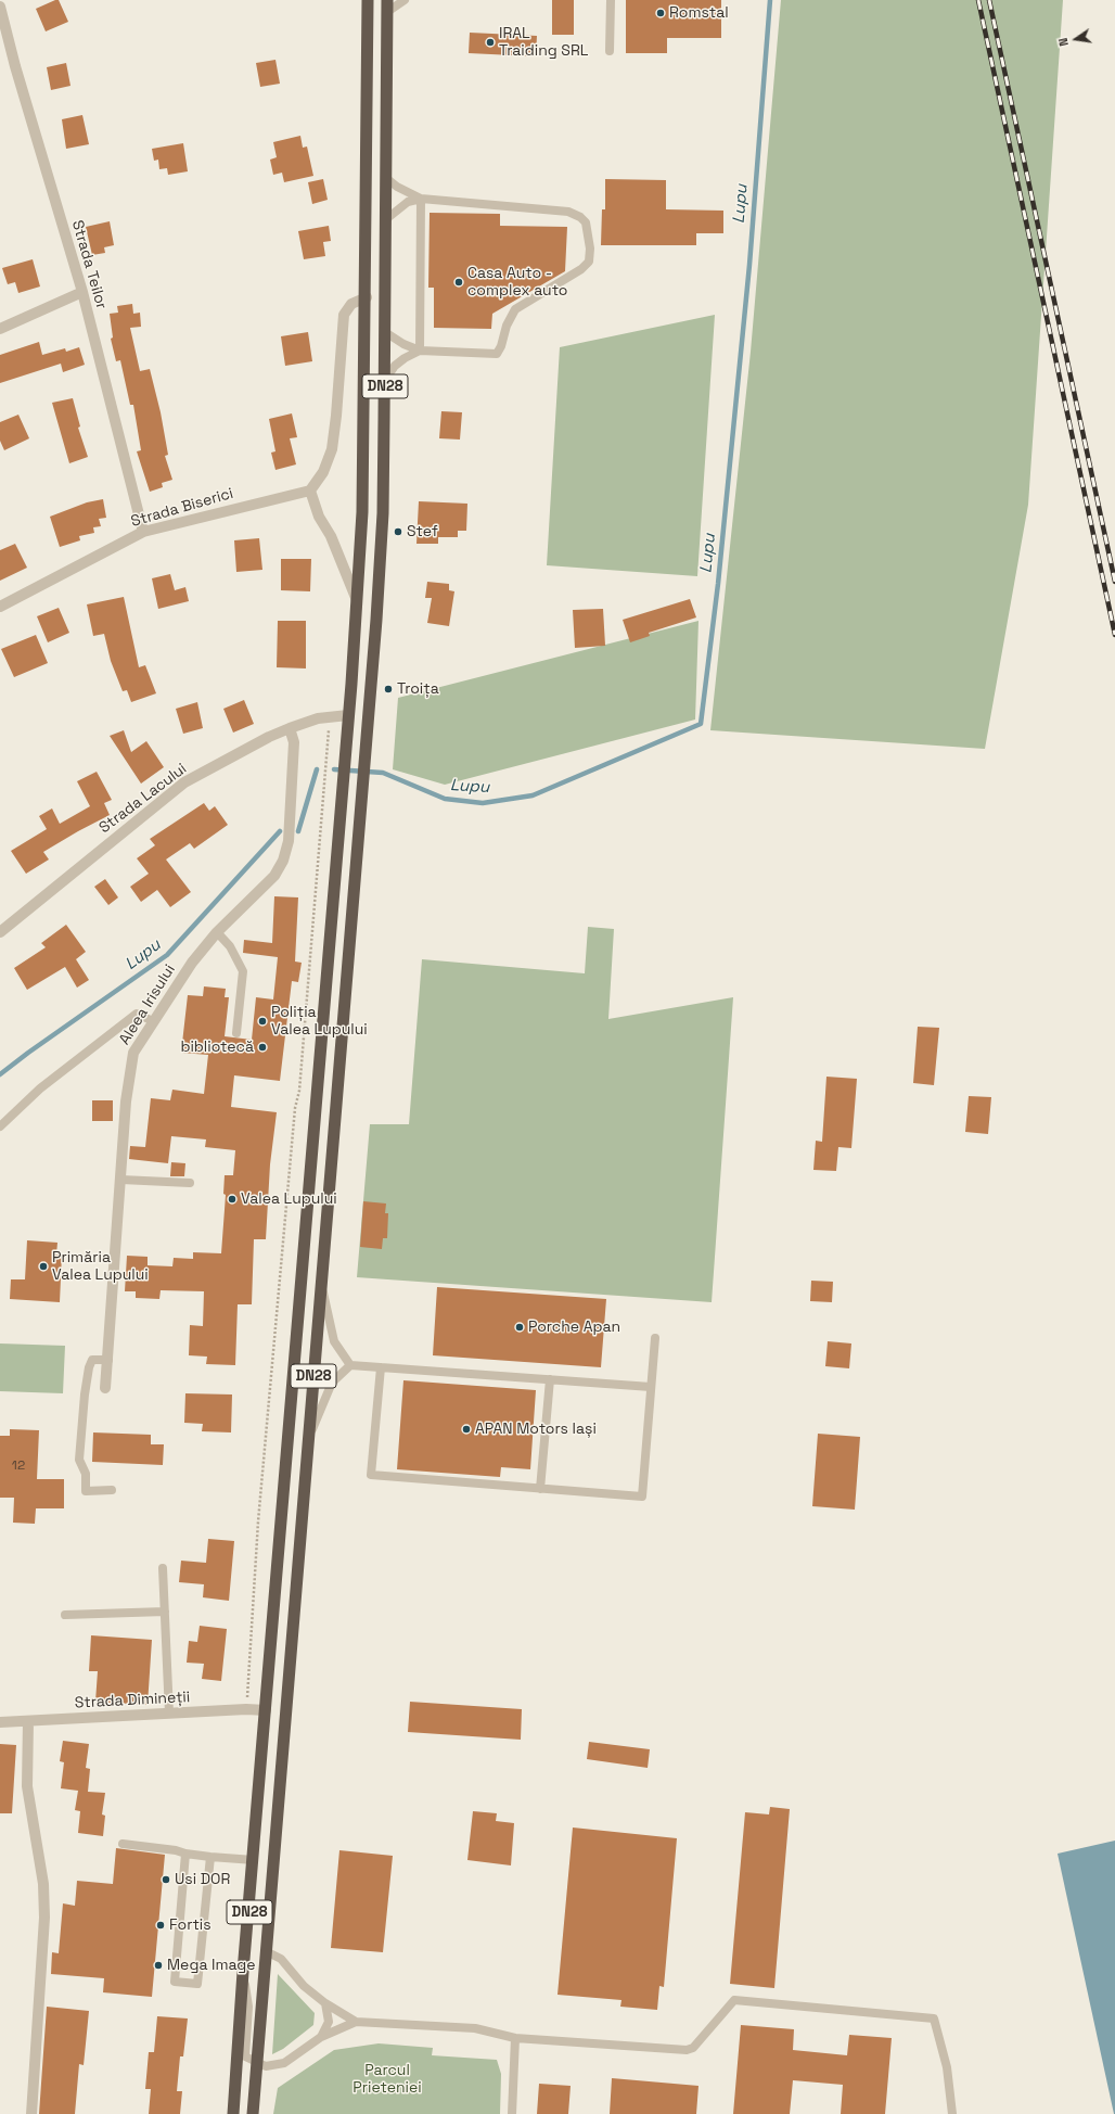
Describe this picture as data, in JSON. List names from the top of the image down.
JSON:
{
  "streets": {
    "highway": ["DN28"],
    "street": [
      "Strada Teilor",
      "Strada Biserici",
      "Strada Lacului",
      "Aleea Irisului",
      "Strada Dimineții"
    ]
  },
  "crossings": [
    ["Strada Teilor", "Strada Biserici"],
    ["DN28", "Strada Lacului"],
    ["DN28", "Strada Dimineții"],
    ["Strada Lacului", "Aleea Irisului"]
  ],
  "water": ["Lupu"],
  "parks": ["Parcul Prieteniei"],
  "places": [
    "Romstal",
    "IRAL Traiding SRL",
    "Casa Auto - complex auto",
    "Stef",
    "Troița",
    "Poliția Valea Lupului",
    "bibliotecă",
    "Valea Lupului",
    "Primăria Valea Lupului",
    "Porche Apan",
    "APAN Motors Iași",
    "Usi DOR",
    "Fortis",
    "Mega Image"
  ],
  "house_numbers": ["12"],
  "north": "left"
}
